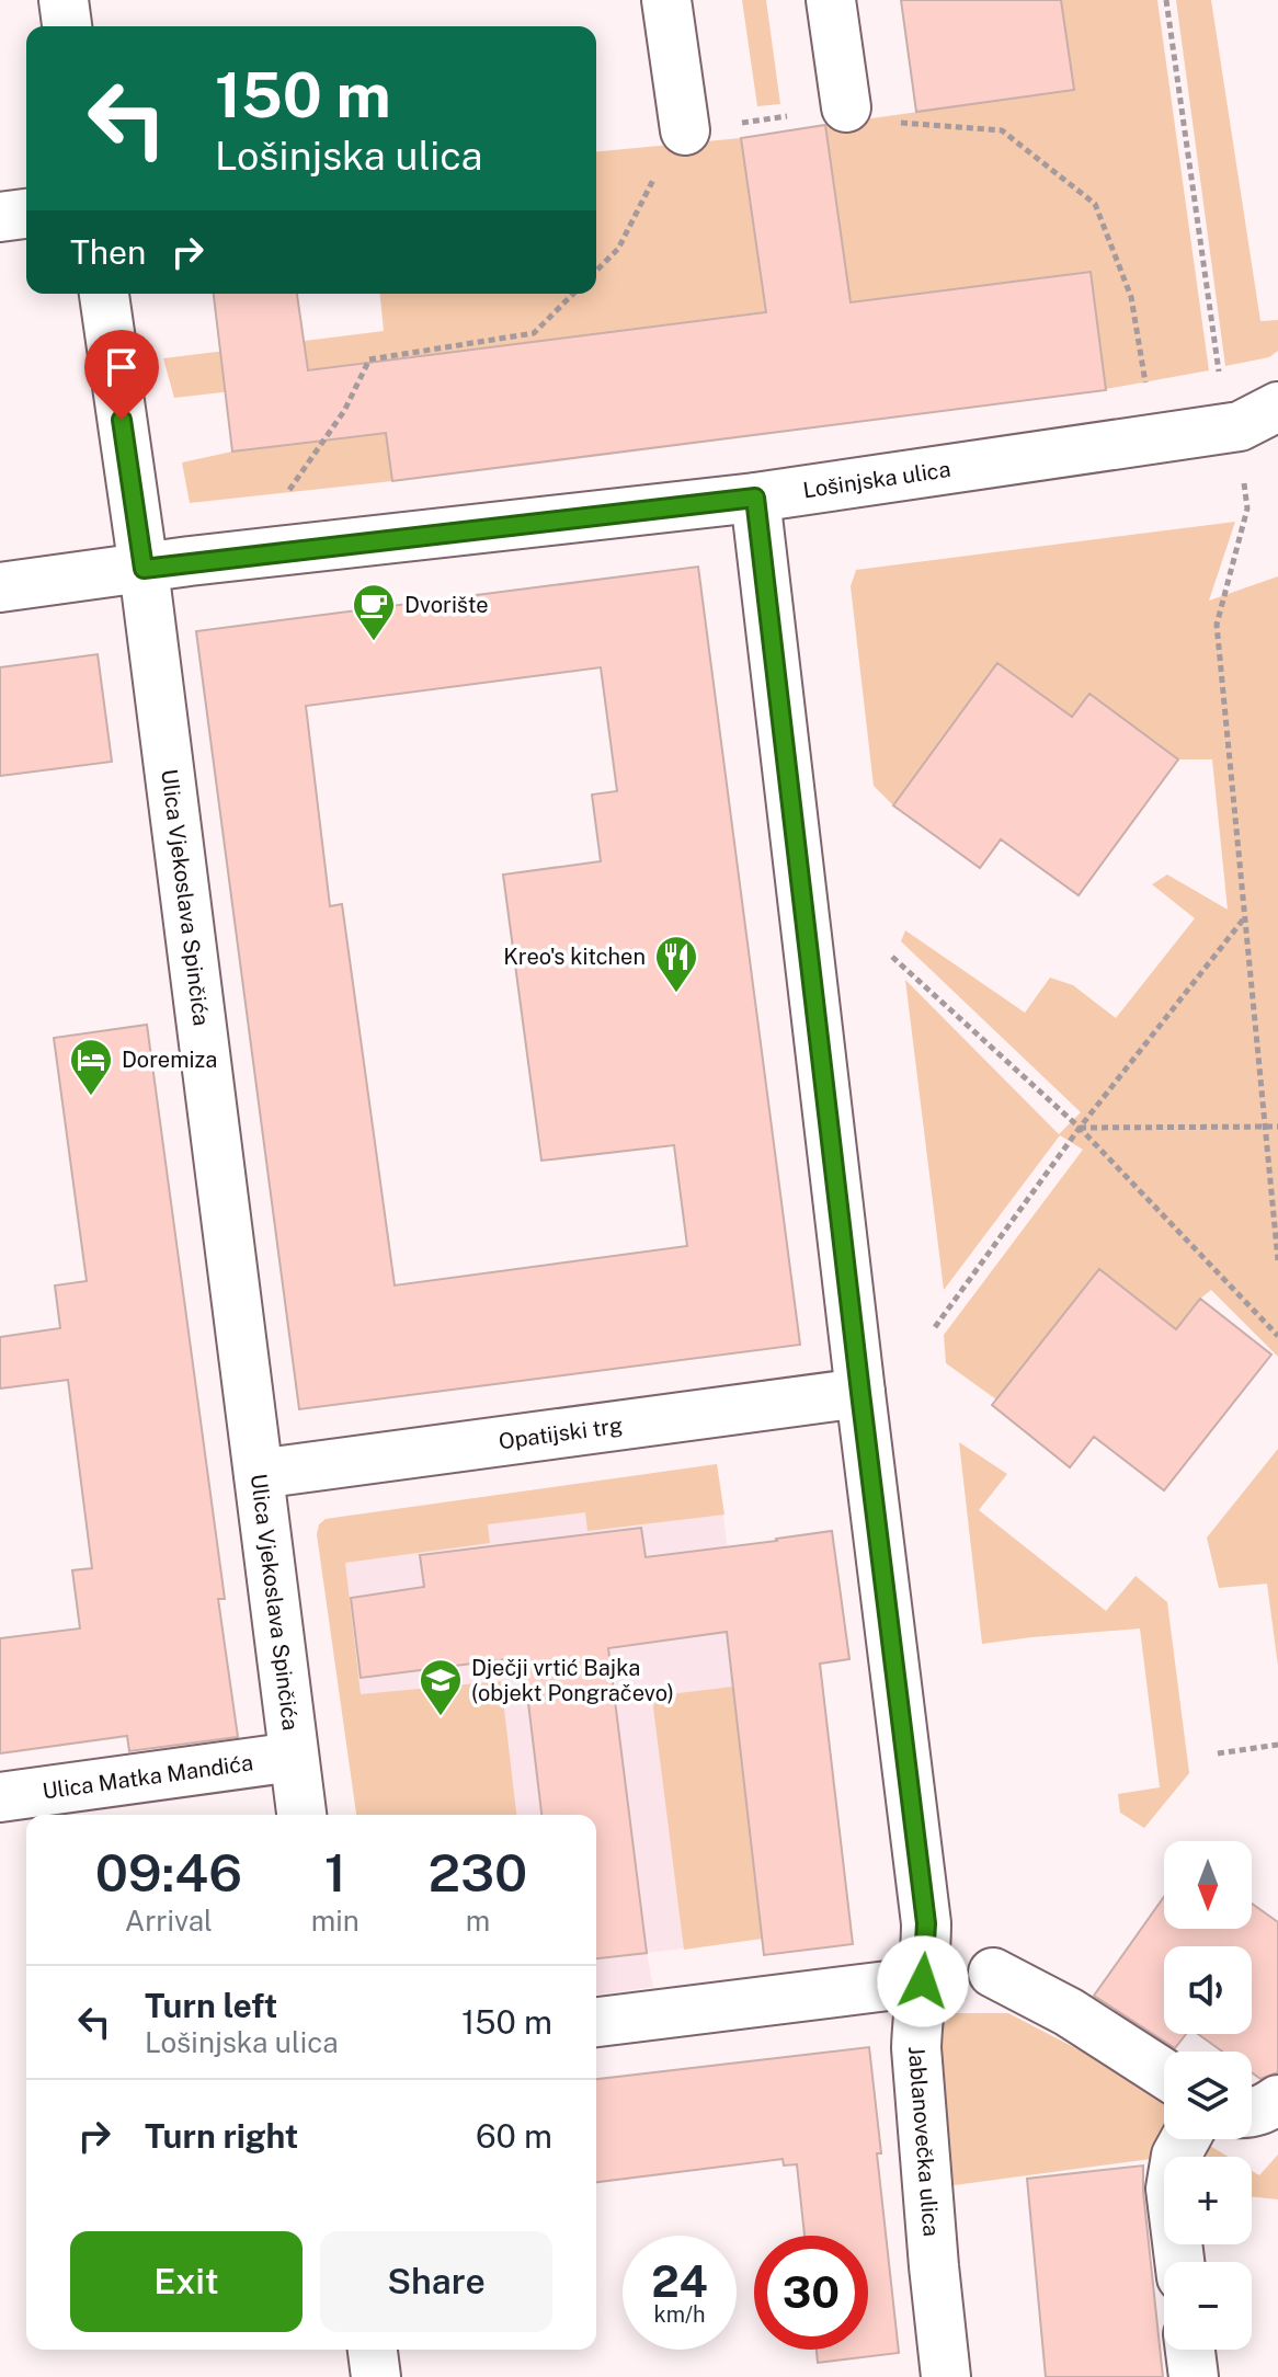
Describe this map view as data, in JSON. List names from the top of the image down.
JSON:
{
  "streets": {
    "street": [
      "Lošinjska ulica",
      "Ulica Vjekoslava Spinčića",
      "Opatijski trg",
      "Ulica Matka Mandića",
      "Jablanovečka ulica"
    ]
  },
  "crossings": [
    ["Lošinjska ulica", "Ulica Vjekoslava Spinčića"],
    ["Lošinjska ulica", "Jablanovečka ulica"],
    ["Ulica Vjekoslava Spinčića", "Opatijski trg"],
    ["Ulica Vjekoslava Spinčića", "Ulica Matka Mandića"],
    ["Opatijski trg", "Jablanovečka ulica"]
  ],
  "places": {
    "cafe": ["Dvorište"],
    "restaurant": ["Kreo's kitchen"],
    "hotel": ["Doremiza"],
    "school or university": ["Dječji vrtić Bajka (objekt Pongračevo)"]
  },
  "north": "bottom",
  "page": {
    "turn": ["150 m", "Lošinjska ulica"],
    "then": "Then",
    "eta": [
      "09:46",
      "Arrival",
      "1",
      "min",
      "230",
      "m"
    ],
    "map_buttons": ["+", "−"],
    "list": [
      {
        "name": "Turn left",
        "note": "Lošinjska ulica",
        "value": "150 m"
      },
      {
        "name": "Turn right",
        "value": "60 m"
      }
    ],
    "buttons": ["Exit", "Share"],
    "speed": "24 km/h",
    "limit": "30"
  }
}
